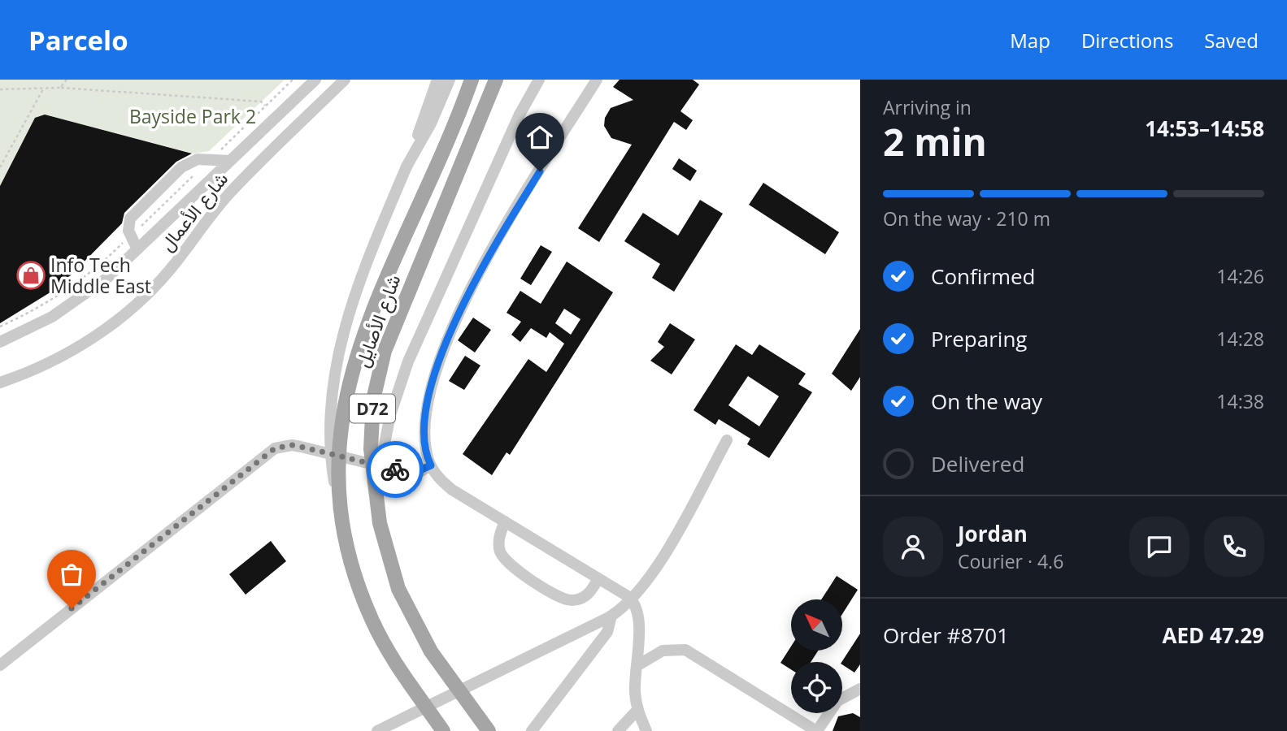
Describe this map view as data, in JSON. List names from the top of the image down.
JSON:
{
  "streets": {
    "main road": ["شارع الأصايل", "D72"],
    "street": ["شارع الأعمال"]
  },
  "parks": ["Bayside Park 2"],
  "places": {
    "shop": ["Info Tech Middle East"]
  },
  "north": "top left",
  "page": {
    "header": "Parcelo",
    "nav": ["Map", "Directions", "Saved"],
    "heading": ["2 min", "Arriving in", "14:53–14:58"],
    "panel": [
      "Jordan",
      "Courier · 4.6",
      "Order #8701",
      "AED 47.29"
    ],
    "bar": "On the way · 210 m",
    "list": [
      ["Confirmed", "14:26"],
      ["Preparing", "14:28"],
      ["On the way", "14:38"],
      "Delivered"
    ]
  }
}
